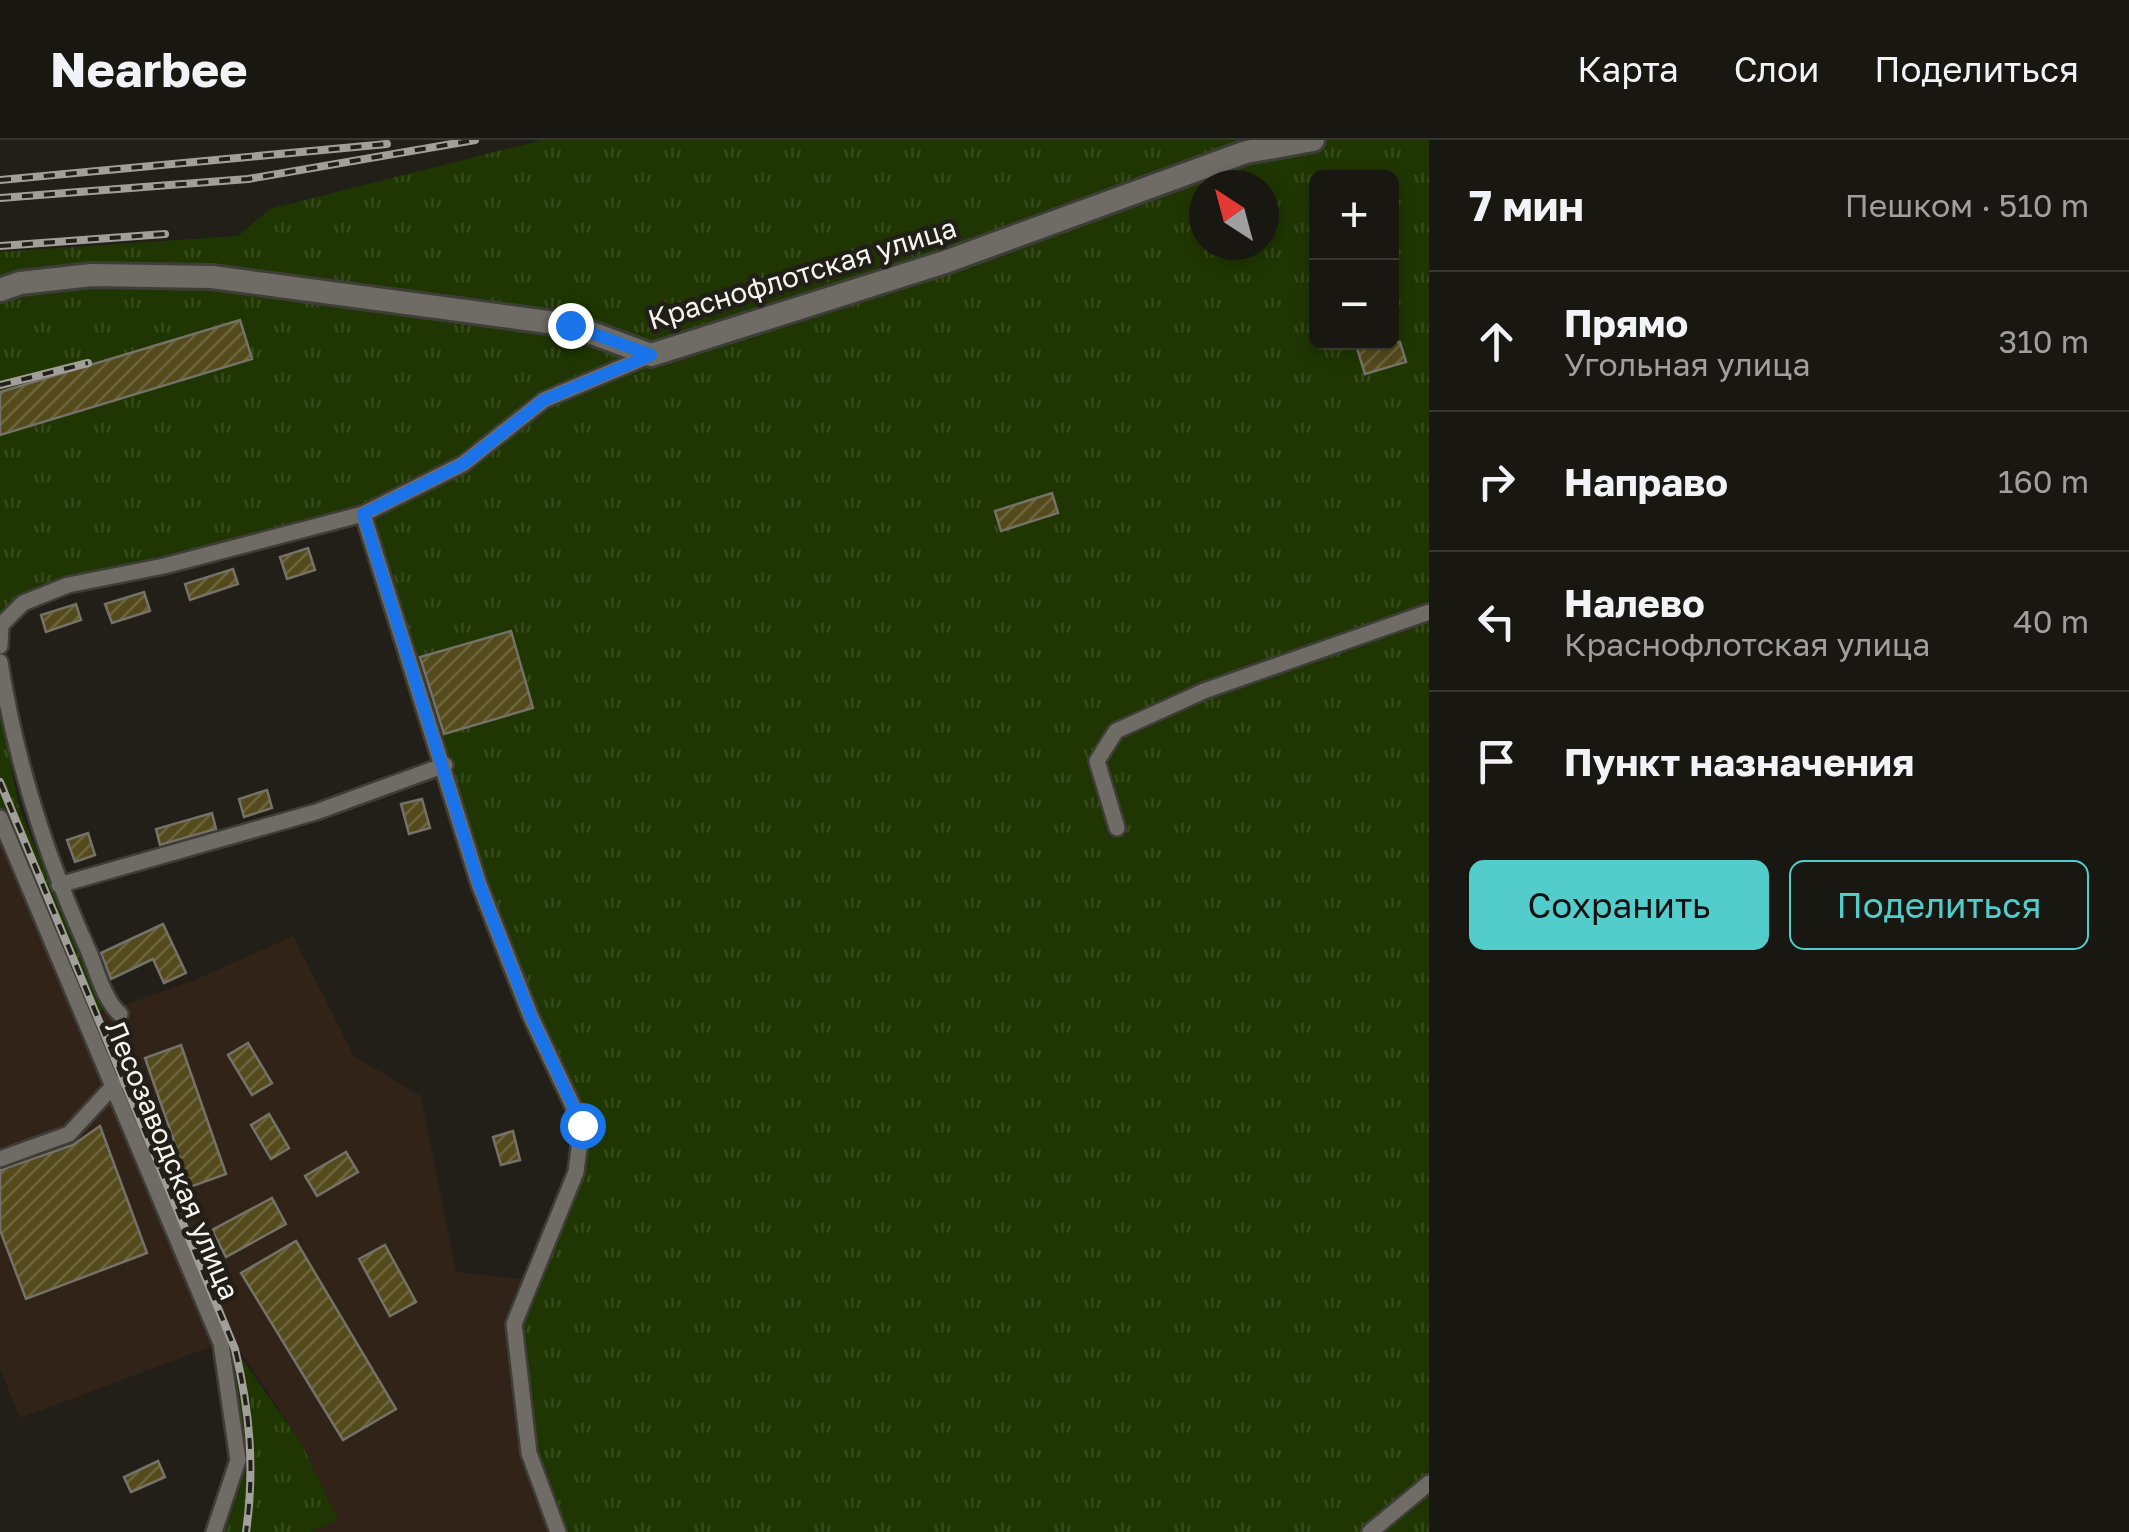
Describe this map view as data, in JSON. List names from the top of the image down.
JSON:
{
  "streets": {
    "street": ["Краснофлотская улица", "Лесозаводская улица"]
  },
  "north": "top left",
  "page": {
    "header": "Nearbee",
    "nav": ["Карта", "Слои", "Поделиться"],
    "heading": ["7 мин", "Пешком · 510 m"],
    "map_buttons": ["+", "−"],
    "list": [
      ["Прямо", "Угольная улица", "310 m"],
      ["Направо", "160 m"],
      ["Налево", "Краснофлотская улица", "40 m"],
      "Пункт назначения"
    ],
    "buttons": ["Сохранить", "Поделиться"]
  }
}
